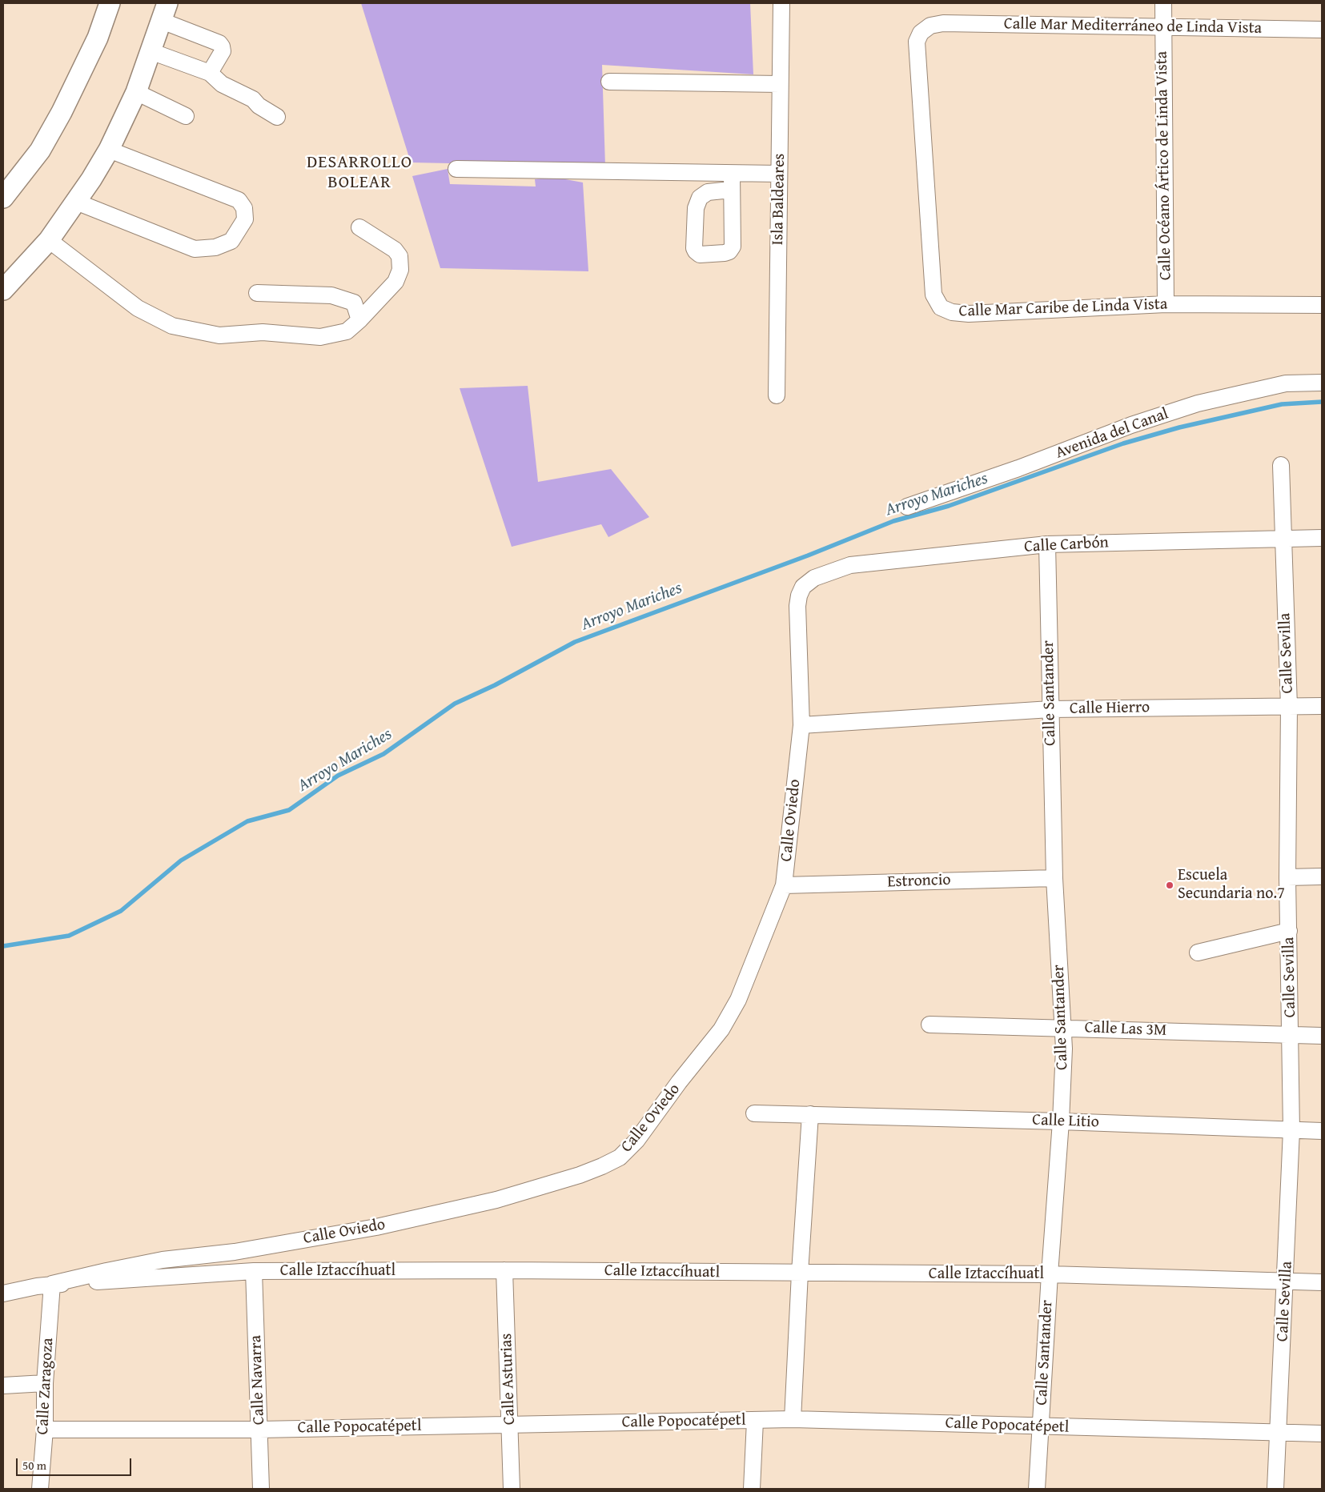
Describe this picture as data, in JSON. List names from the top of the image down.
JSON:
{
  "streets": {
    "street": [
      "Calle Mar Mediterráneo de Linda Vista",
      "Calle Océano Ártico de Linda Vista",
      "Isla Baldeares",
      "Calle Mar Caribe de Linda Vista",
      "Avenida del Canal",
      "Calle Carbón",
      "Calle Sevilla",
      "Calle Santander",
      "Calle Hierro",
      "Calle Oviedo",
      "Estroncio",
      "Calle Las 3M",
      "Calle Litio",
      "Calle Iztaccíhuatl",
      "Calle Asturias",
      "Calle Navarra",
      "Calle Zaragoza",
      "Calle Popocatépetl"
    ]
  },
  "crossings": [
    ["Calle Mar Mediterráneo de Linda Vista", "Calle Océano Ártico de Linda Vista"],
    ["Calle Mar Mediterráneo de Linda Vista", "Calle Mar Caribe de Linda Vista"],
    ["Calle Océano Ártico de Linda Vista", "Calle Mar Caribe de Linda Vista"],
    ["Calle Carbón", "Calle Sevilla"],
    ["Calle Carbón", "Calle Santander"],
    ["Calle Carbón", "Calle Oviedo"],
    ["Calle Sevilla", "Calle Hierro"],
    ["Calle Sevilla", "Calle Las 3M"],
    ["Calle Sevilla", "Calle Litio"],
    ["Calle Sevilla", "Calle Iztaccíhuatl"],
    ["Calle Sevilla", "Calle Popocatépetl"],
    ["Calle Santander", "Calle Hierro"],
    ["Calle Santander", "Estroncio"],
    ["Calle Santander", "Calle Las 3M"],
    ["Calle Santander", "Calle Litio"],
    ["Calle Santander", "Calle Iztaccíhuatl"],
    ["Calle Santander", "Calle Popocatépetl"],
    ["Calle Hierro", "Calle Oviedo"],
    ["Calle Oviedo", "Estroncio"],
    ["Calle Oviedo", "Calle Iztaccíhuatl"],
    ["Calle Oviedo", "Calle Zaragoza"],
    ["Calle Iztaccíhuatl", "Calle Asturias"],
    ["Calle Iztaccíhuatl", "Calle Navarra"],
    ["Calle Iztaccíhuatl", "Calle Zaragoza"],
    ["Calle Asturias", "Calle Popocatépetl"],
    ["Calle Navarra", "Calle Popocatépetl"],
    ["Calle Zaragoza", "Calle Popocatépetl"]
  ],
  "districts": ["DESARROLLO BOLEAR"],
  "water": ["Arroyo Mariches"],
  "places": ["Escuela Secundaria no.7"],
  "scale_bar": "50 m"
}
